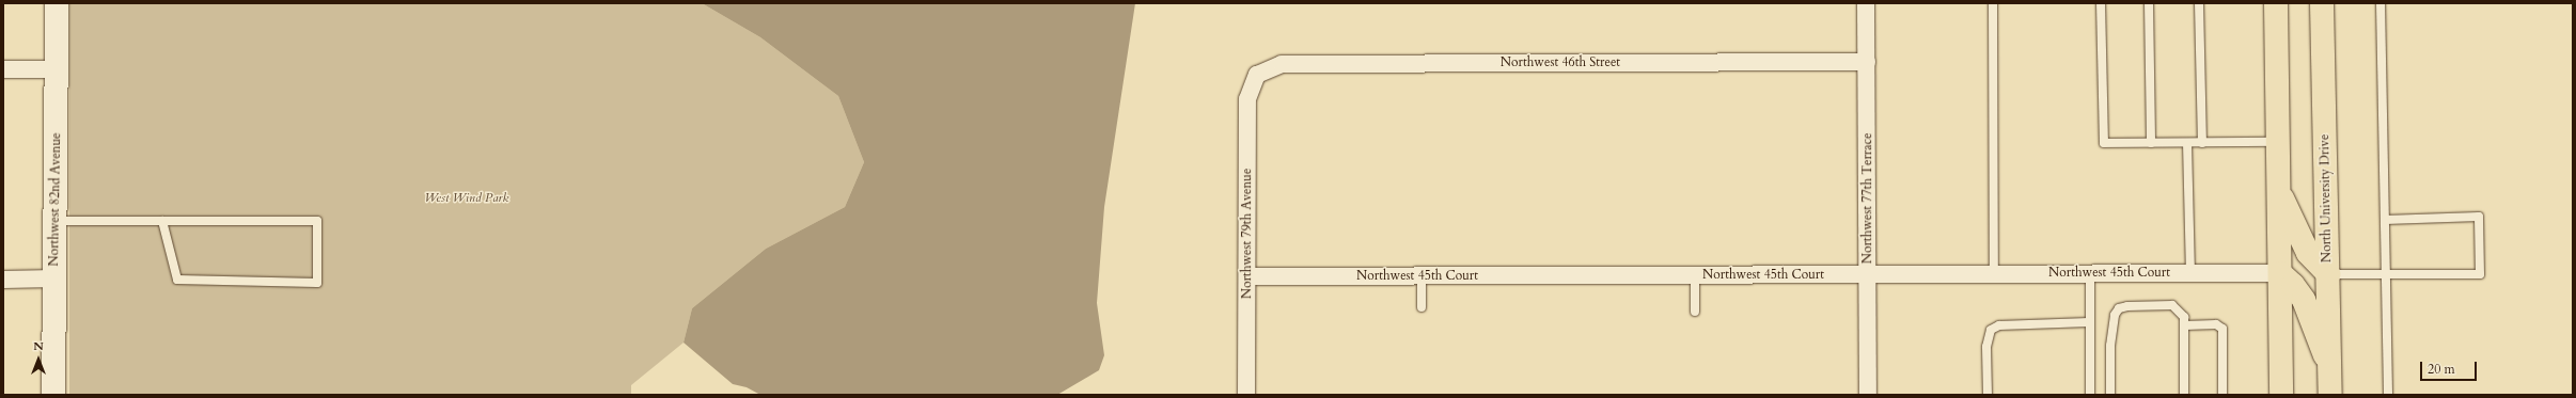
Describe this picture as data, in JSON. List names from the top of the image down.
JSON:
{
  "streets": {
    "main road": ["North University Drive"],
    "street": [
      "Northwest 46th Street",
      "Northwest 77th Terrace",
      "Northwest 82nd Avenue",
      "Northwest 79th Avenue",
      "Northwest 45th Court"
    ]
  },
  "crossings": [
    ["Northwest 46th Street", "Northwest 77th Terrace"],
    ["Northwest 46th Street", "Northwest 79th Avenue"],
    ["Northwest 77th Terrace", "Northwest 45th Court"],
    ["Northwest 79th Avenue", "Northwest 45th Court"]
  ],
  "parks": ["West Wind Park"],
  "scale_bar": "20 m",
  "north": "top"
}
